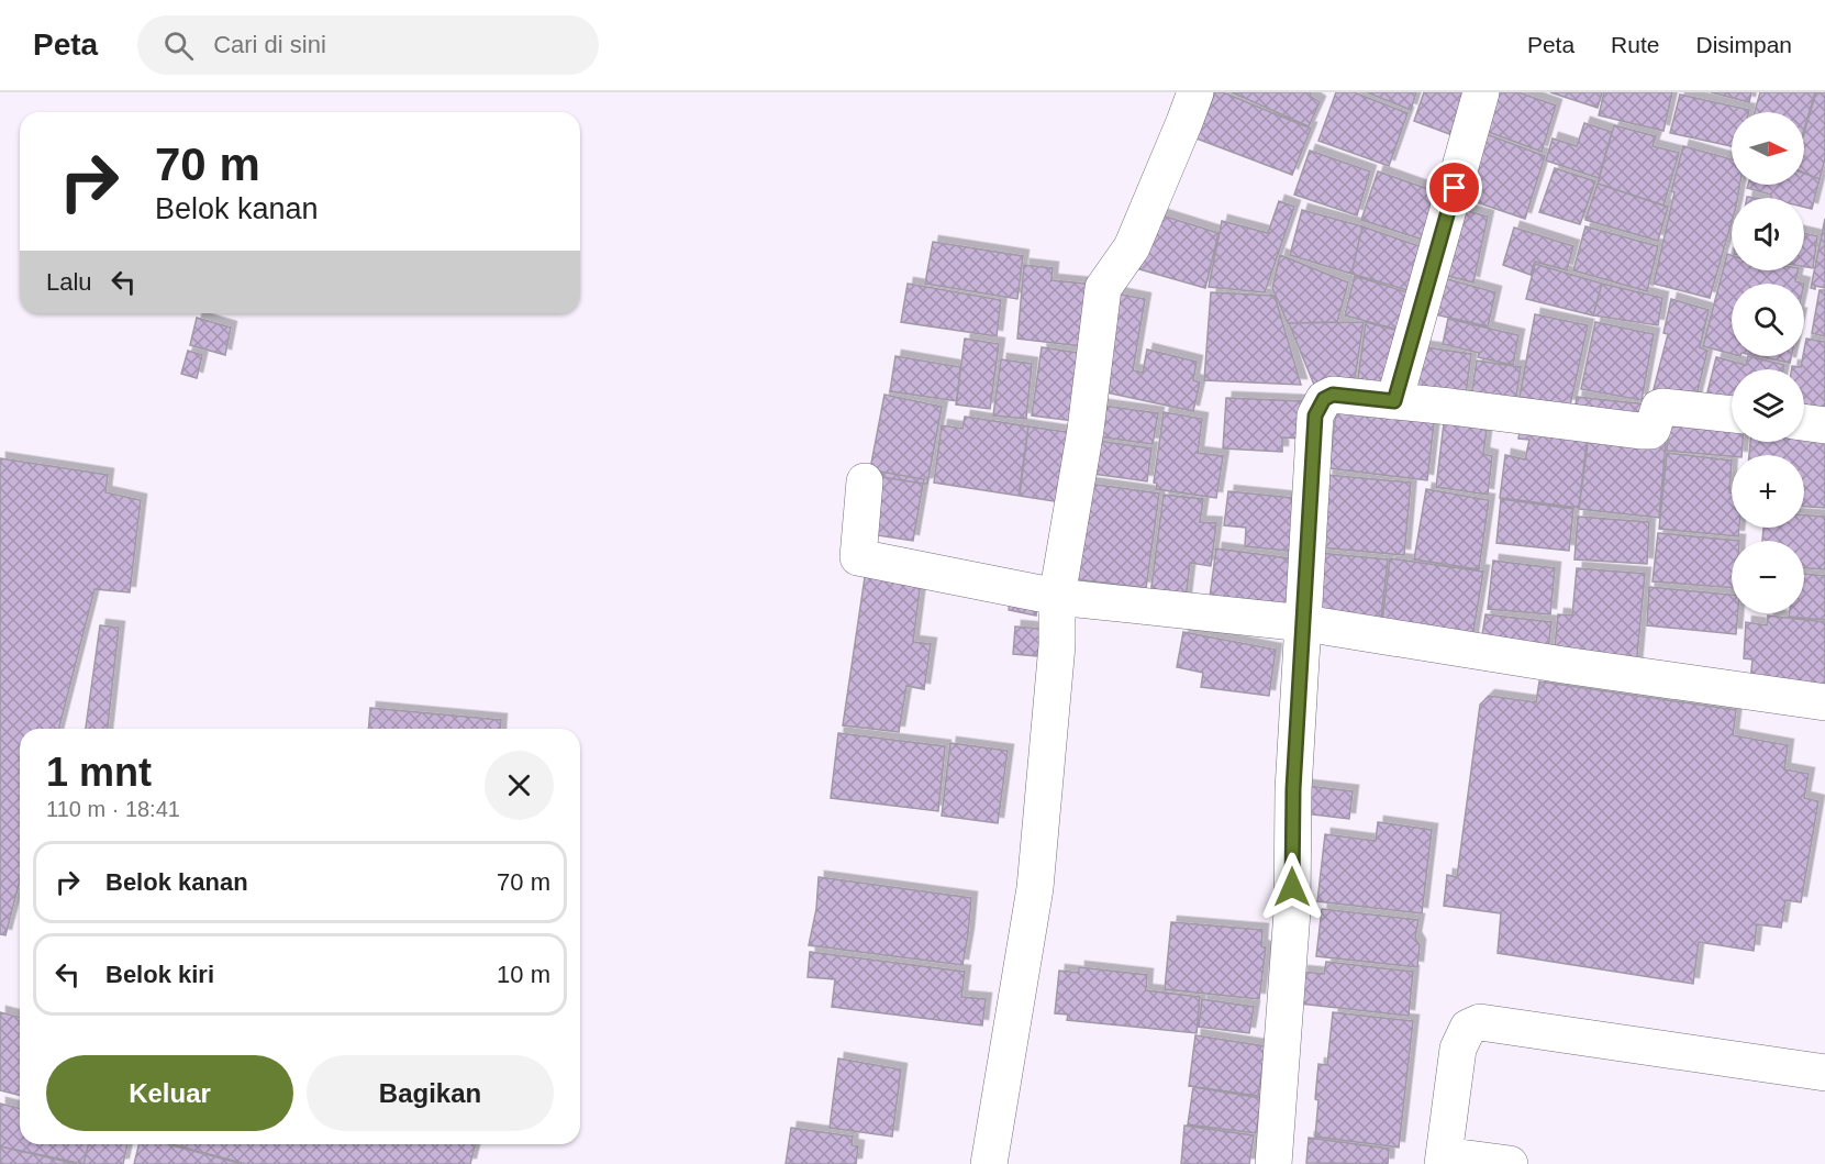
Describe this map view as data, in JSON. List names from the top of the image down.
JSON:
{
  "north": "right",
  "page": {
    "header": "Peta",
    "search": "Cari di sini",
    "nav": ["Peta", "Rute", "Disimpan"],
    "map_buttons": ["+", "−"],
    "turn": ["70 m", "Belok kanan"],
    "then": "Lalu",
    "heading": ["1 mnt", "110 m · 18:41"],
    "list": [
      {
        "name": "Belok kanan",
        "value": "70 m"
      },
      {
        "name": "Belok kiri",
        "value": "10 m"
      }
    ],
    "buttons": ["Keluar", "Bagikan"]
  }
}
